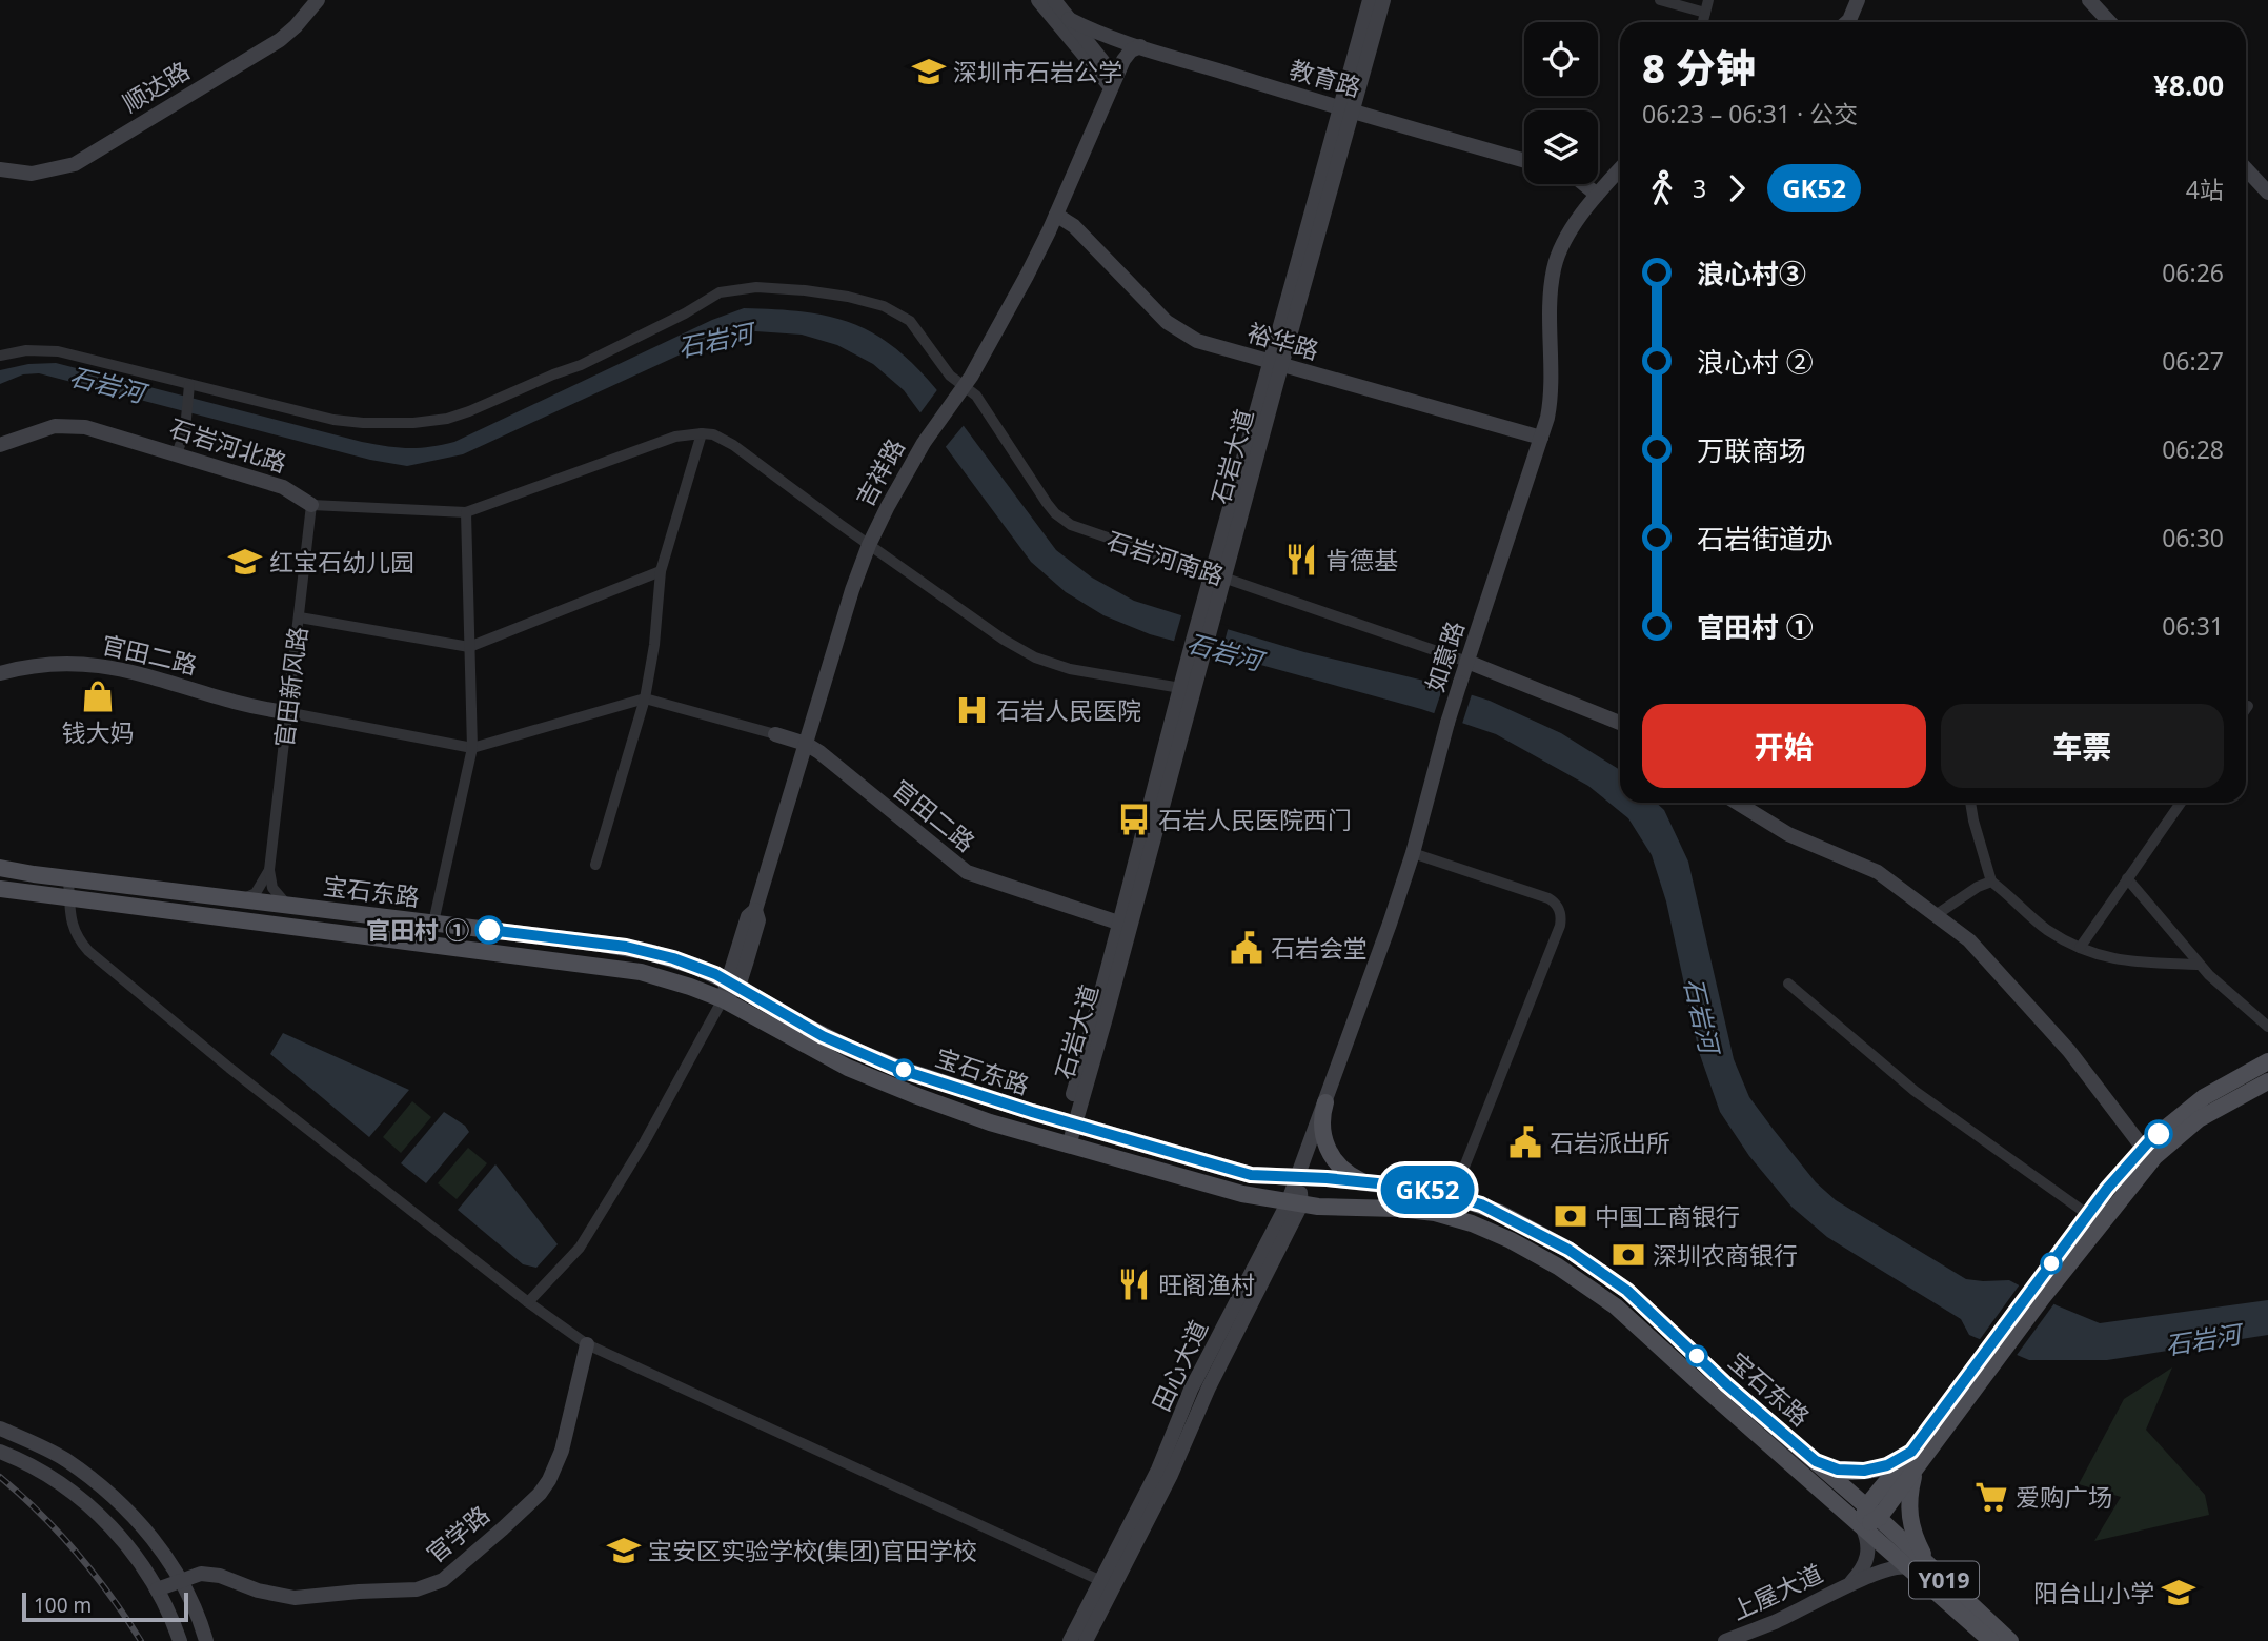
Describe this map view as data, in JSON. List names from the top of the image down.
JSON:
{
  "streets": {
    "main road": ["宝石东路", "Y019"],
    "street": [
      "教育路",
      "顺达路",
      "裕华路",
      "石岩河北路",
      "石岩大道",
      "吉祥路",
      "石岩河南路",
      "官田二路",
      "如意路",
      "官田新风路",
      "田心大道",
      "官学路",
      "上屋大道"
    ]
  },
  "crossings": [
    ["教育路", "石岩大道"],
    ["裕华路", "石岩大道"],
    ["裕华路", "吉祥路"],
    ["裕华路", "如意路"],
    ["石岩河北路", "官田新风路"],
    ["石岩大道", "石岩河南路"],
    ["石岩大道", "官田二路"],
    ["石岩大道", "宝石东路"],
    ["吉祥路", "石岩河南路"],
    ["吉祥路", "官田二路"],
    ["吉祥路", "宝石东路"],
    ["石岩河南路", "如意路"],
    ["官田二路", "官田新风路"],
    ["如意路", "宝石东路"],
    ["如意路", "田心大道"],
    ["宝石东路", "田心大道"],
    ["宝石东路", "Y019"],
    ["宝石东路", "上屋大道"],
    ["Y019", "上屋大道"]
  ],
  "water": ["石岩河"],
  "places": {
    "school or university": [
      "深圳市石岩公学",
      "红宝石幼儿园",
      "宝安区实验学校(集团)官田学校",
      "阳台山小学"
    ],
    "restaurant": ["肯德基", "旺阁渔村"],
    "shop": ["钱大妈"],
    "hospital": ["石岩人民医院"],
    "bus stop": ["石岩人民医院西门"],
    "other": ["官田村 ①"],
    "public building": ["石岩会堂", "石岩派出所"],
    "bank": ["中国工商银行", "深圳农商银行"],
    "supermarket": ["爱购广场"]
  },
  "lines": ["bus line GK52"],
  "scale_bar": "100 m",
  "page": {
    "on_map": "GK52",
    "heading": ["8 分钟", "06:23 – 06:31 · 公交", "¥8.00"],
    "legs": ["3", "GK52", "4站"],
    "list": [
      {
        "name": "浪心村③",
        "value": "06:26"
      },
      {
        "name": "浪心村 ②",
        "value": "06:27"
      },
      {
        "name": "万联商场",
        "value": "06:28"
      },
      {
        "name": "石岩街道办",
        "value": "06:30"
      },
      {
        "name": "官田村 ①",
        "value": "06:31"
      }
    ],
    "buttons": ["开始", "车票"],
    "scale": "100 m"
  }
}
